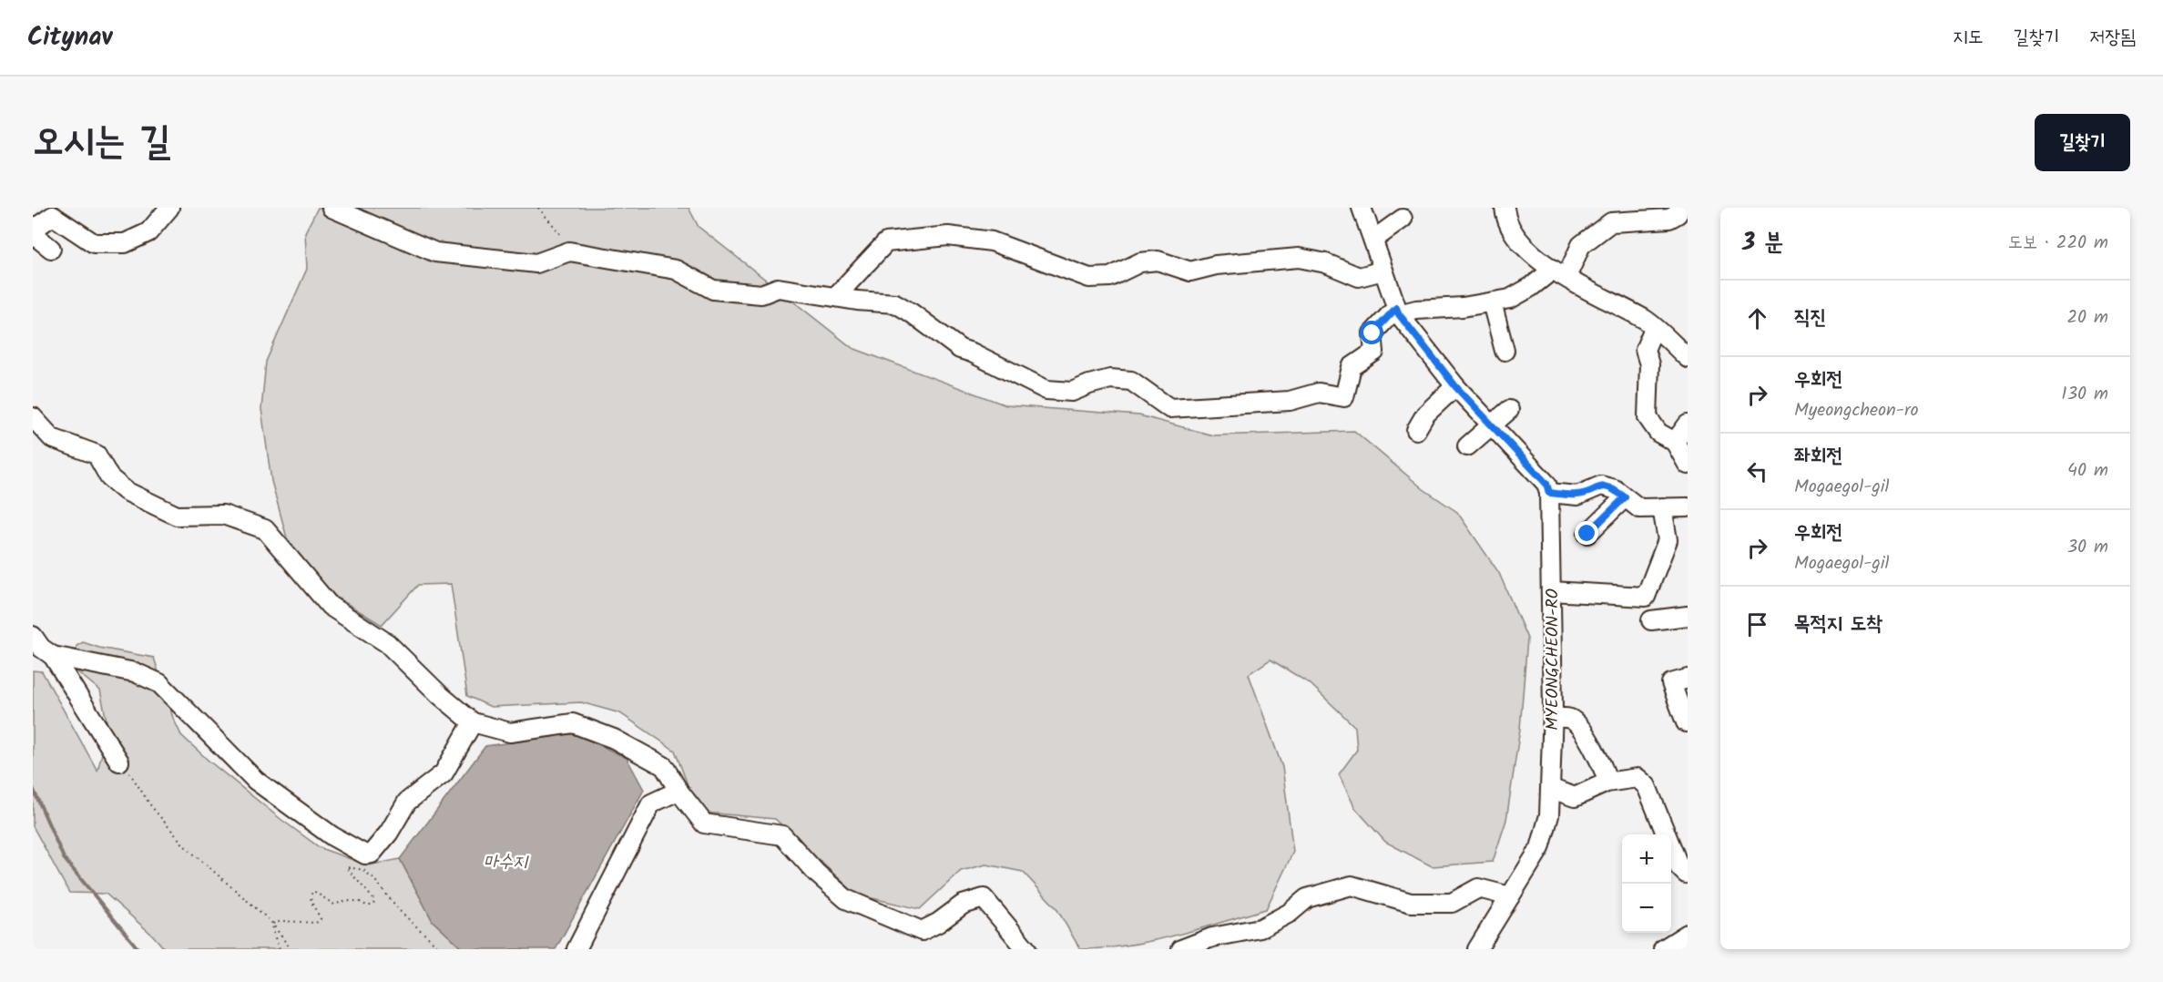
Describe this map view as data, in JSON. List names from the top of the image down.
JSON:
{
  "streets": {
    "street": ["MYEONGCHEON-RO"]
  },
  "water": ["마수지"],
  "page": {
    "header": "Citynav",
    "nav": ["지도", "길찾기", "저장됨"],
    "title": "오시는 길",
    "buttons": "길찾기",
    "heading": ["3 분", "도보 · 220 m"],
    "list": [
      ["직진", "20 m"],
      ["우회전", "Myeongcheon-ro", "130 m"],
      ["좌회전", "Mogaegol-gil", "40 m"],
      ["우회전", "Mogaegol-gil", "30 m"],
      "목적지 도착"
    ],
    "map_buttons": ["+", "−"]
  }
}
